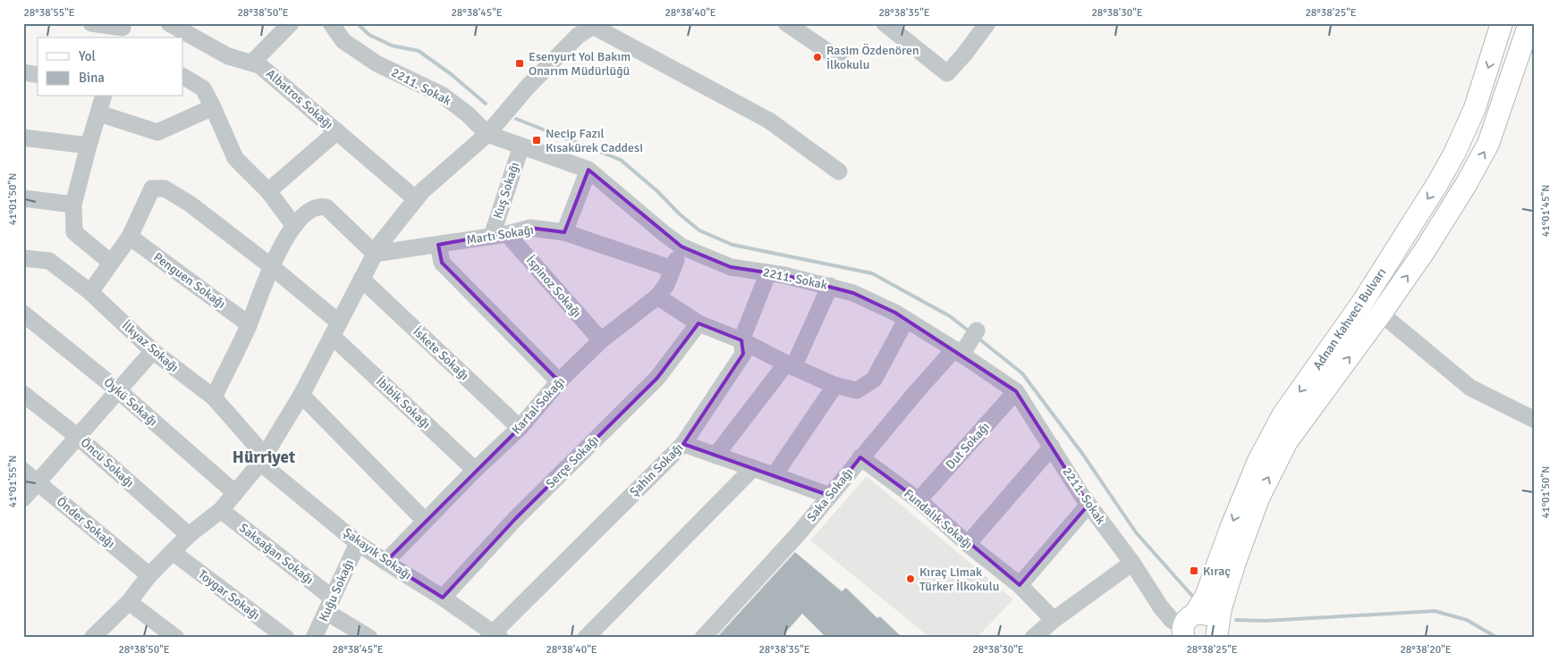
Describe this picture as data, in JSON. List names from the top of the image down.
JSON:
{
  "streets": {
    "main road": ["Adnan Kahveci Bulvarı"],
    "street": [
      "2211. Sokak",
      "Albatros Sokağı",
      "Kuş Sokağı",
      "Martı Sokağı",
      "Penguen Sokağı",
      "İspinoz Sokağı",
      "İlkyaz Sokağı",
      "İskete Sokağı",
      "Öykü Sokağı",
      "İbibik Sokağı",
      "Kartal Sokağı",
      "Dut Sokağı",
      "Serçe Sokağı",
      "Öncü Sokağı",
      "Şahin Sokağı",
      "Saka Sokağı",
      "Fundalık Sokağı",
      "Önder Sokağı",
      "Saksağan Sokağı",
      "Şakayık Sokağı",
      "Kuğu Sokağı",
      "Toygar Sokağı"
    ]
  },
  "crossings": [
    ["2211. Sokak", "Kuş Sokağı"],
    ["2211. Sokak", "Adnan Kahveci Bulvarı"],
    ["2211. Sokak", "Kartal Sokağı"],
    ["2211. Sokak", "Dut Sokağı"],
    ["2211. Sokak", "Şahin Sokağı"],
    ["2211. Sokak", "Saka Sokağı"],
    ["Kuş Sokağı", "Martı Sokağı"],
    ["Kuş Sokağı", "İspinoz Sokağı"],
    ["Martı Sokağı", "İspinoz Sokağı"],
    ["Martı Sokağı", "Kartal Sokağı"],
    ["Penguen Sokağı", "İbibik Sokağı"],
    ["İspinoz Sokağı", "Kartal Sokağı"],
    ["İlkyaz Sokağı", "Şakayık Sokağı"],
    ["İskete Sokağı", "Kartal Sokağı"],
    ["İbibik Sokağı", "Kartal Sokağı"],
    ["Kartal Sokağı", "Şakayık Sokağı"],
    ["Dut Sokağı", "Fundalık Sokağı"],
    ["Serçe Sokağı", "Şakayık Sokağı"],
    ["Şahin Sokağı", "Şakayık Sokağı"],
    ["Saka Sokağı", "Fundalık Sokağı"],
    ["Saksağan Sokağı", "Kuğu Sokağı"],
    ["Şakayık Sokağı", "Kuğu Sokağı"]
  ],
  "districts": ["Hürriyet"],
  "places": {
    "other": ["Rasim Özdenören İlkokulu", "Kıraç Limak Türker İlkokulu"],
    "transit": ["Esenyurt Yol Bakım Onarım Müdürlüğü", "Necip Fazıl Kısakürek Caddesi", "Kıraç"]
  },
  "legend": ["Yol", "Bina"],
  "coordinates": [
    "28°38'55\"E",
    "28°38'50\"E",
    "28°38'45\"E",
    "28°38'40\"E",
    "28°38'35\"E",
    "28°38'30\"E",
    "28°38'25\"E",
    "41°01'50\"N",
    "41°01'45\"N",
    "41°01'55\"N",
    "28°38'20\"E"
  ]
}
